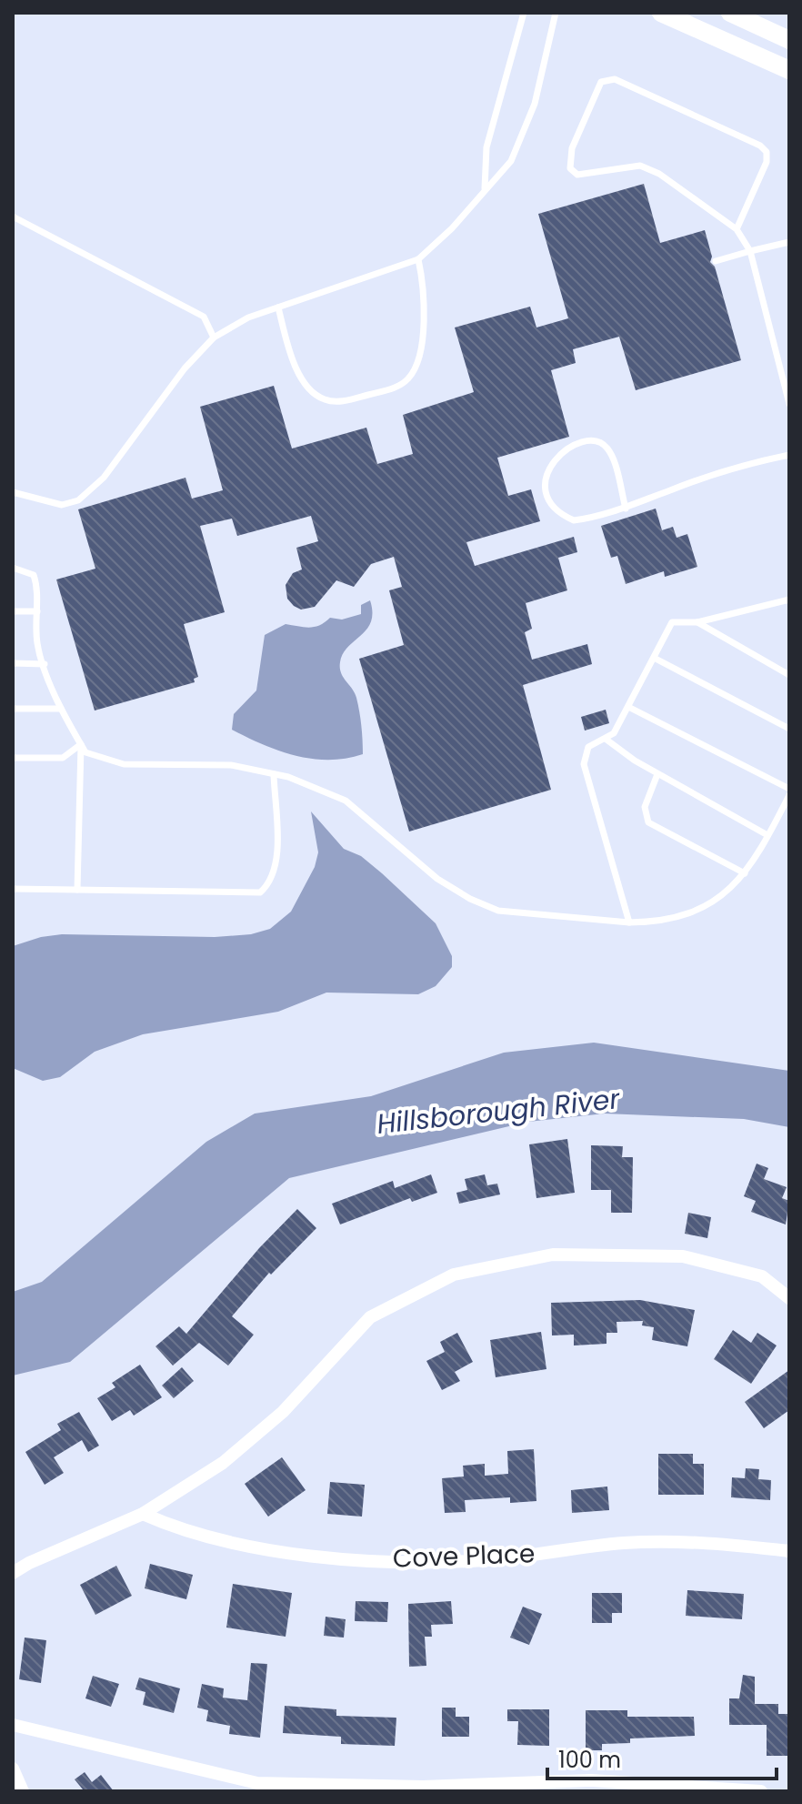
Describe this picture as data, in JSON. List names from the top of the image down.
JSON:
{
  "streets": {
    "street": ["Cove Place"]
  },
  "water": ["Hillsborough River"],
  "scale_bar": "100 m"
}
